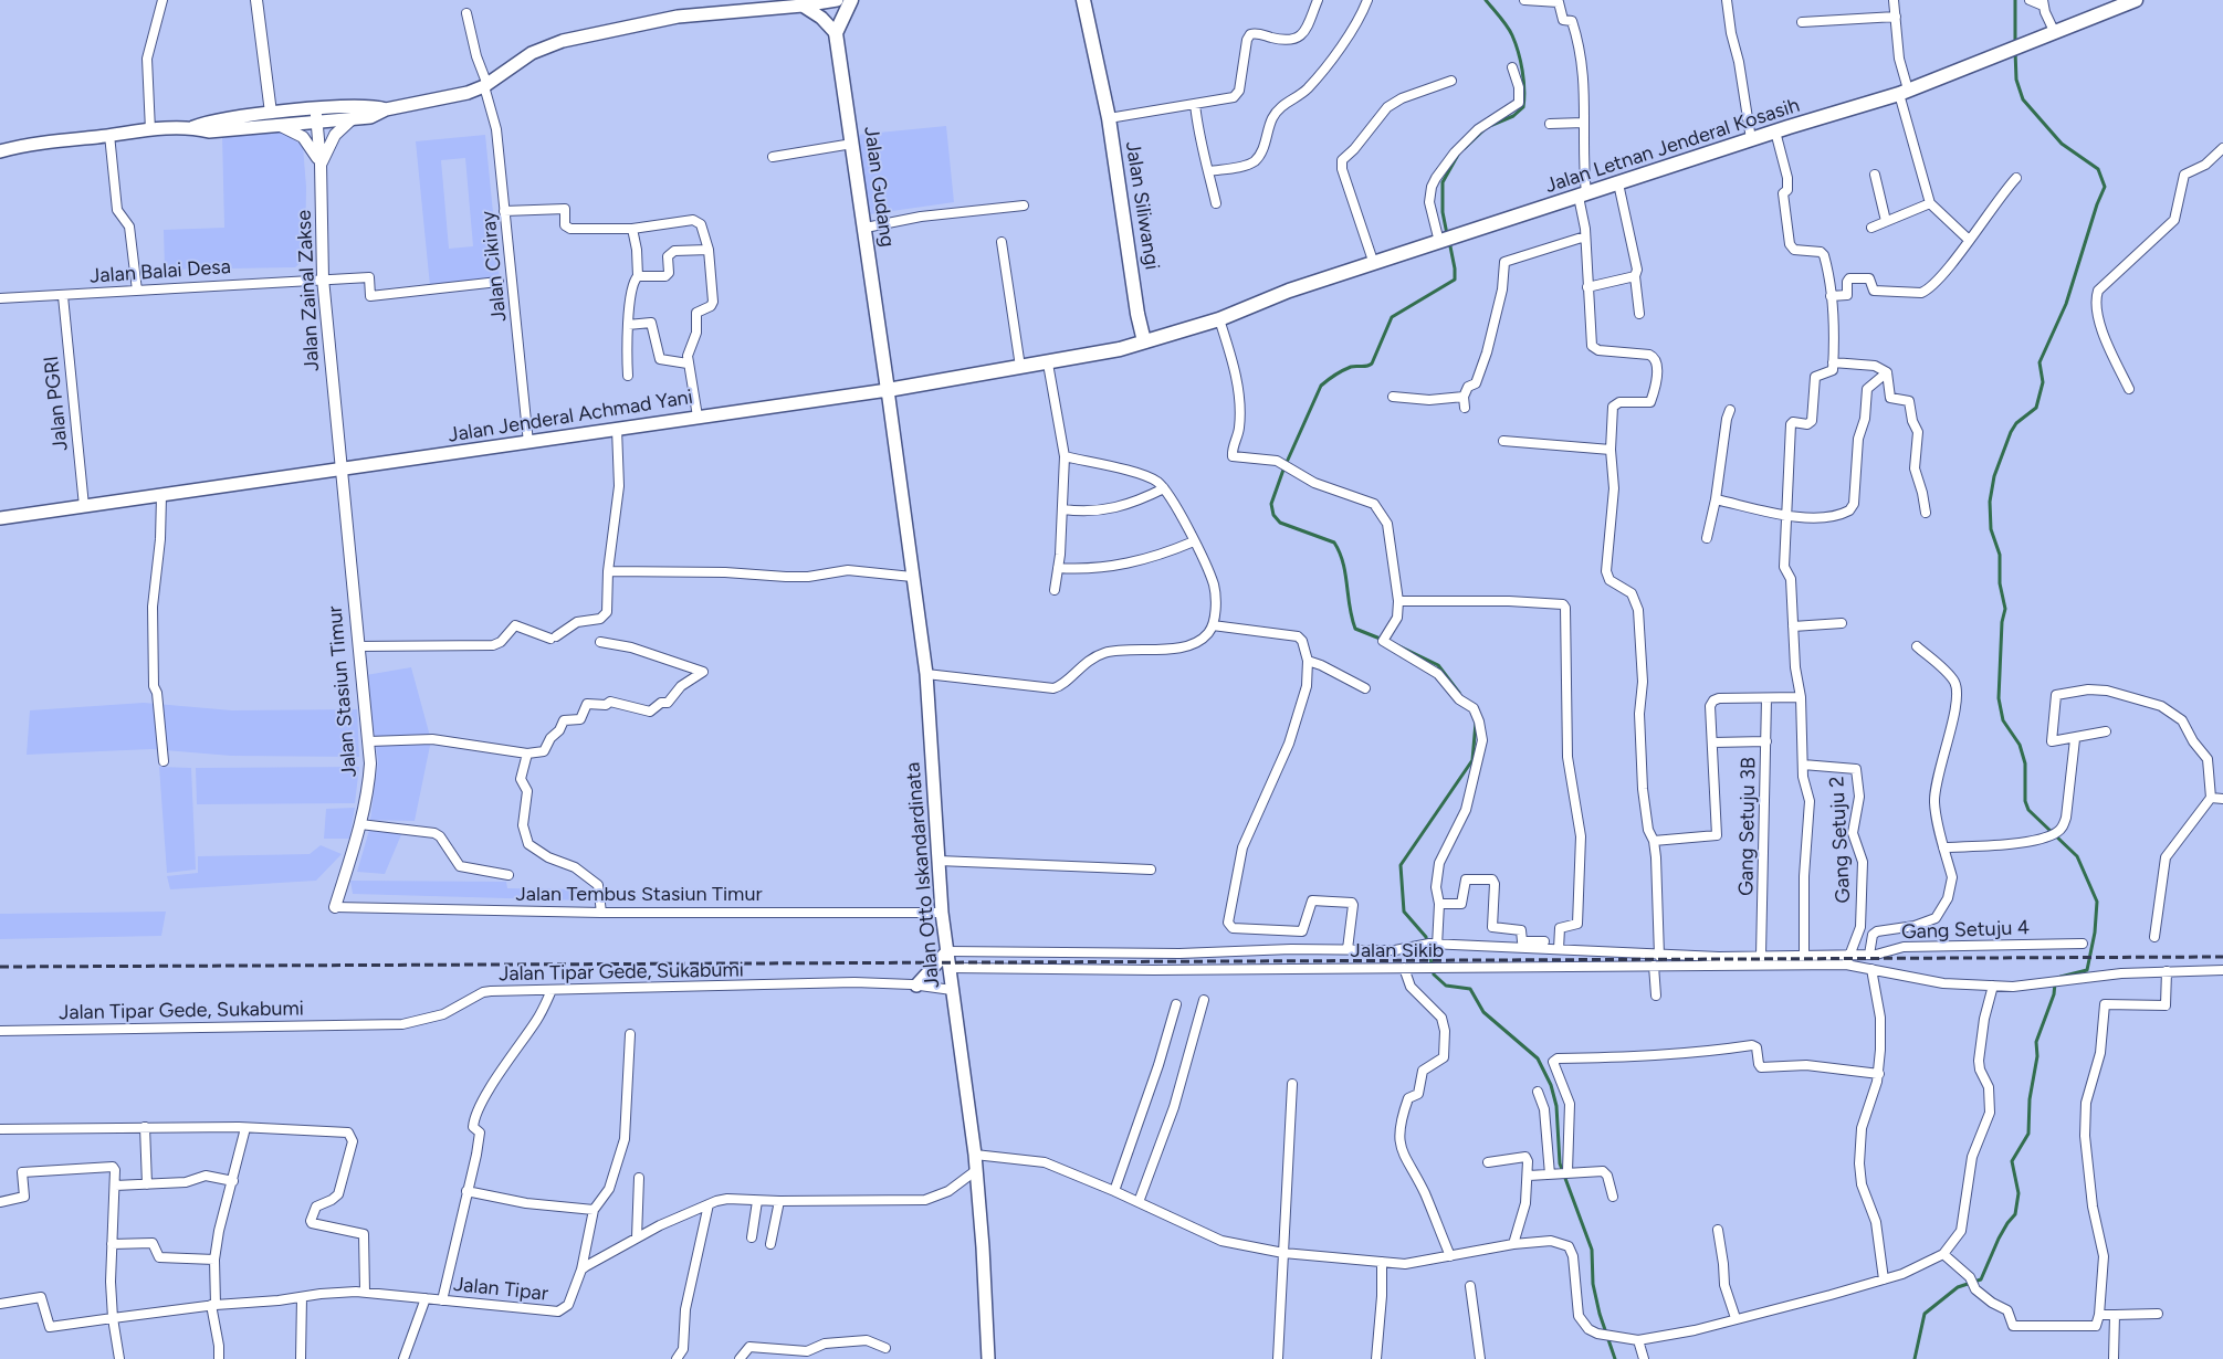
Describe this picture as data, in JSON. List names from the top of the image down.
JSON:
{
  "streets": {
    "highway": [
      "Jalan Letnan Jenderal Kosasih",
      "Jalan Gudang",
      "Jalan Siliwangi",
      "Jalan Jenderal Achmad Yani"
    ],
    "main road": ["Jalan Otto Iskandardinata"],
    "street": [
      "Jalan Cikiray",
      "Jalan Balai Desa",
      "Jalan Zainal Zakse",
      "Jalan PGRI",
      "Jalan Stasiun Timur",
      "Gang Setuju 3B",
      "Gang Setuju 2",
      "Jalan Tembus Stasiun Timur",
      "Gang Setuju 4",
      "Jalan Sikib",
      "Jalan Tipar Gede, Sukabumi",
      "Jalan Tipar"
    ]
  },
  "crossings": [
    ["Jalan Gudang", "Jalan Jenderal Achmad Yani"],
    ["Jalan Gudang", "Jalan Otto Iskandardinata"],
    ["Jalan Siliwangi", "Jalan Jenderal Achmad Yani"],
    ["Jalan Cikiray", "Jalan Jenderal Achmad Yani"],
    ["Jalan Balai Desa", "Jalan Zainal Zakse"],
    ["Jalan Balai Desa", "Jalan PGRI"],
    ["Jalan Zainal Zakse", "Jalan Jenderal Achmad Yani"],
    ["Jalan Zainal Zakse", "Jalan Stasiun Timur"],
    ["Jalan PGRI", "Jalan Jenderal Achmad Yani"],
    ["Jalan Jenderal Achmad Yani", "Jalan Stasiun Timur"],
    ["Jalan Jenderal Achmad Yani", "Jalan Otto Iskandardinata"],
    ["Jalan Stasiun Timur", "Jalan Tembus Stasiun Timur"],
    ["Gang Setuju 2", "Gang Setuju 4"],
    ["Gang Setuju 2", "Jalan Sikib"],
    ["Jalan Otto Iskandardinata", "Jalan Tembus Stasiun Timur"],
    ["Jalan Otto Iskandardinata", "Jalan Sikib"],
    ["Jalan Otto Iskandardinata", "Jalan Tipar Gede, Sukabumi"],
    ["Gang Setuju 4", "Jalan Sikib"]
  ]
}
